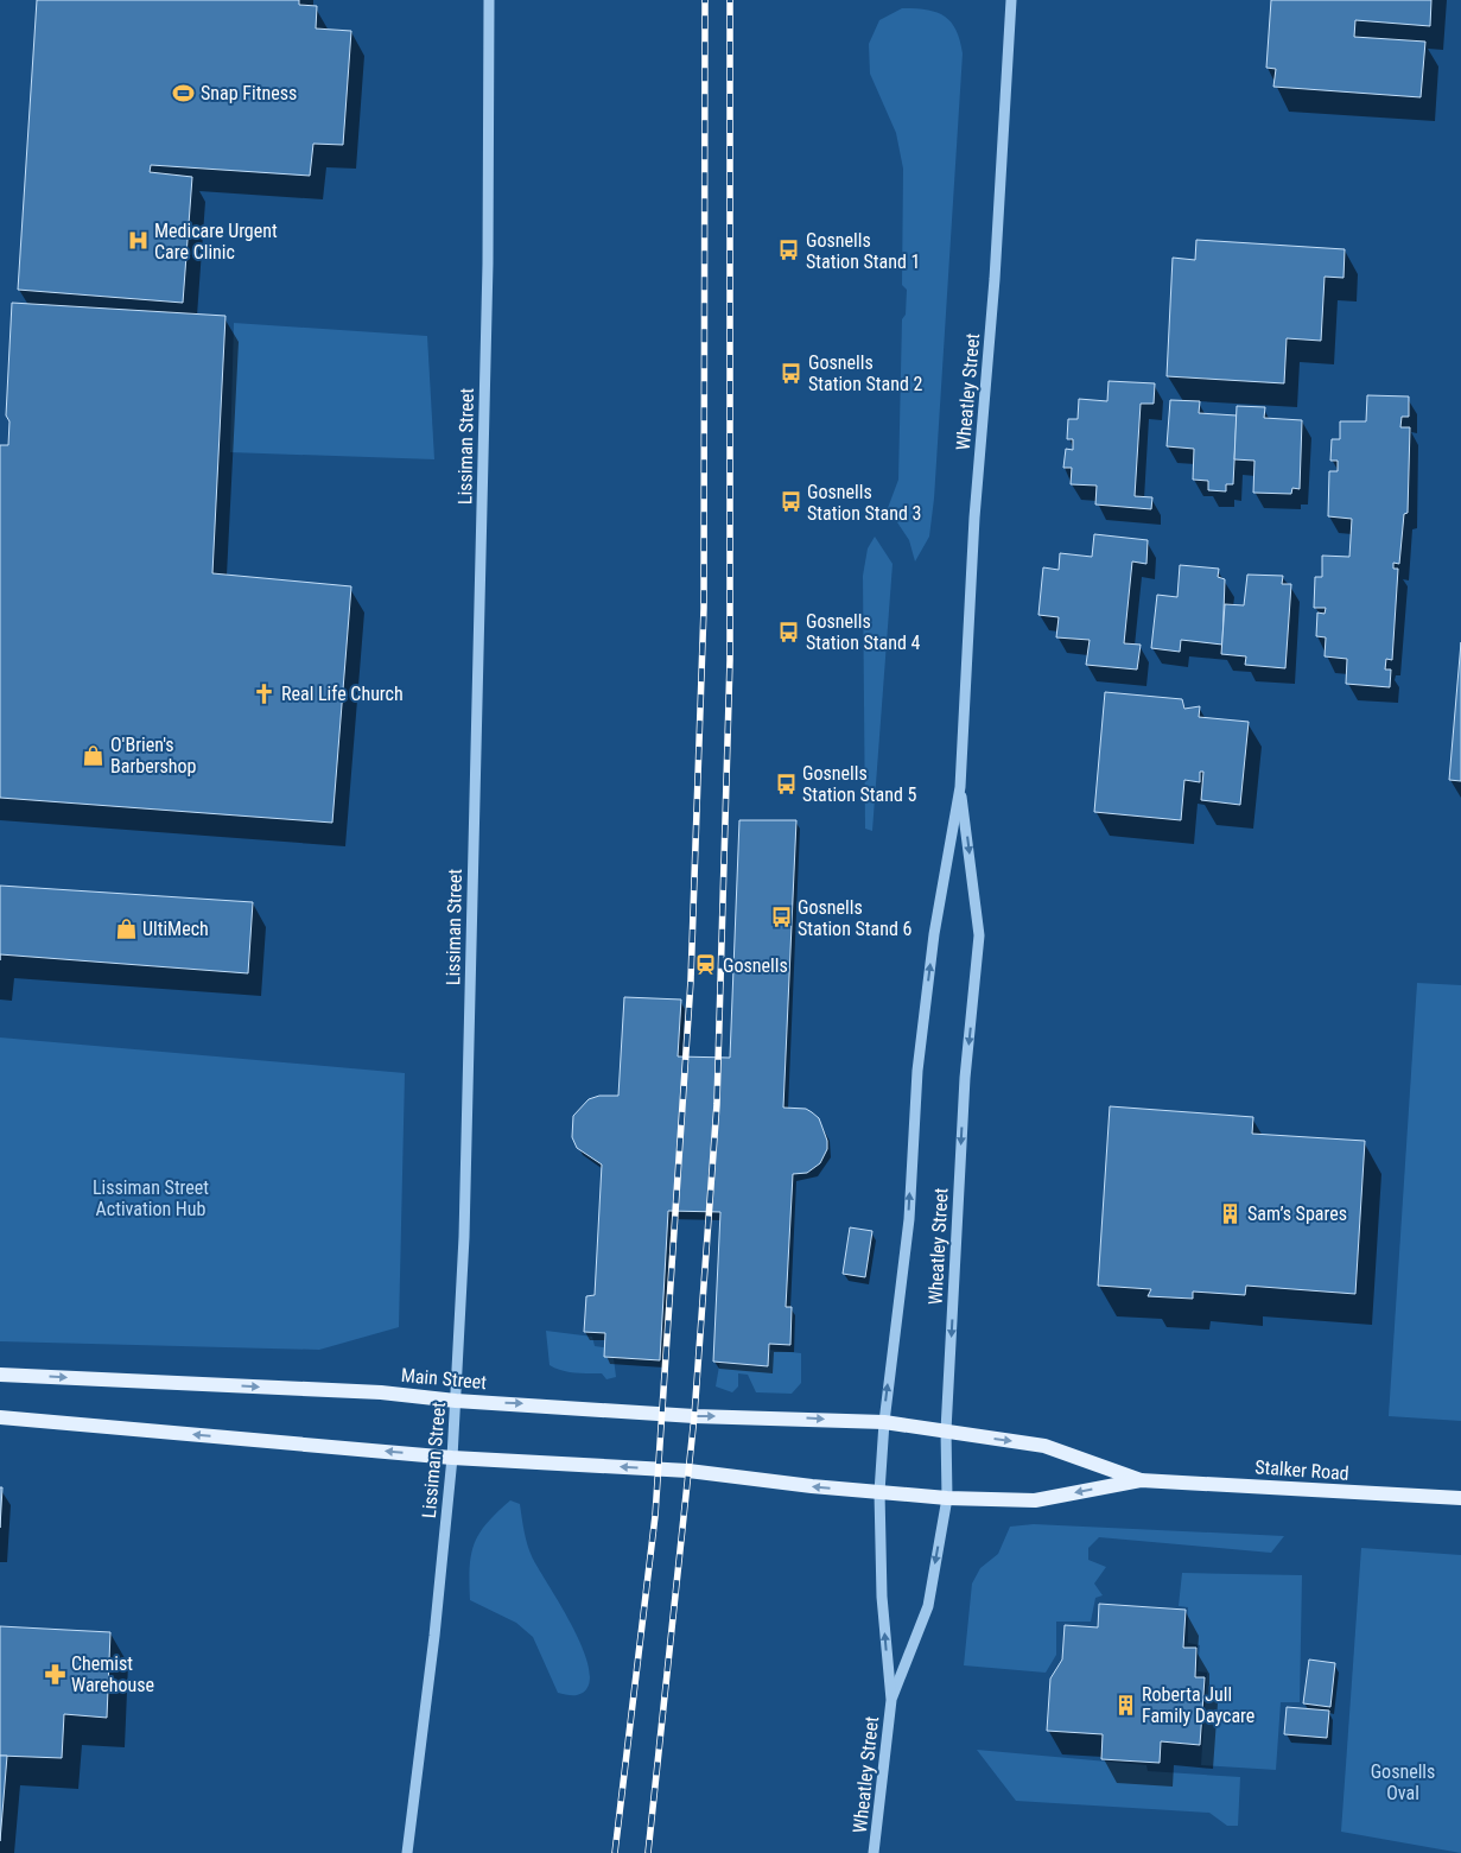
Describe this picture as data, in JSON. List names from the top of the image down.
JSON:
{
  "streets": {
    "main road": ["Main Street", "Stalker Road"],
    "street": ["Wheatley Street", "Lissiman Street"]
  },
  "crossings": [
    ["Wheatley Street", "Main Street"],
    ["Wheatley Street", "Stalker Road"],
    ["Lissiman Street", "Main Street"],
    ["Main Street", "Stalker Road"]
  ],
  "parks": ["Lissiman Street Activation Hub", "Gosnells Oval"],
  "places": {
    "sports": ["Snap Fitness"],
    "hospital": ["Medicare Urgent Care Clinic"],
    "bus stop": [
      "Gosnells Station Stand 1",
      "Gosnells Station Stand 2",
      "Gosnells Station Stand 3",
      "Gosnells Station Stand 4",
      "Gosnells Station Stand 5",
      "Gosnells Station Stand 6"
    ],
    "church": ["Real Life Church"],
    "shop": ["O'Brien's Barbershop", "UltiMech"],
    "station": ["Gosnells"],
    "building": ["Sam’s Spares", "Roberta Jull Family Daycare"],
    "pharmacy": ["Chemist Warehouse"]
  }
}
